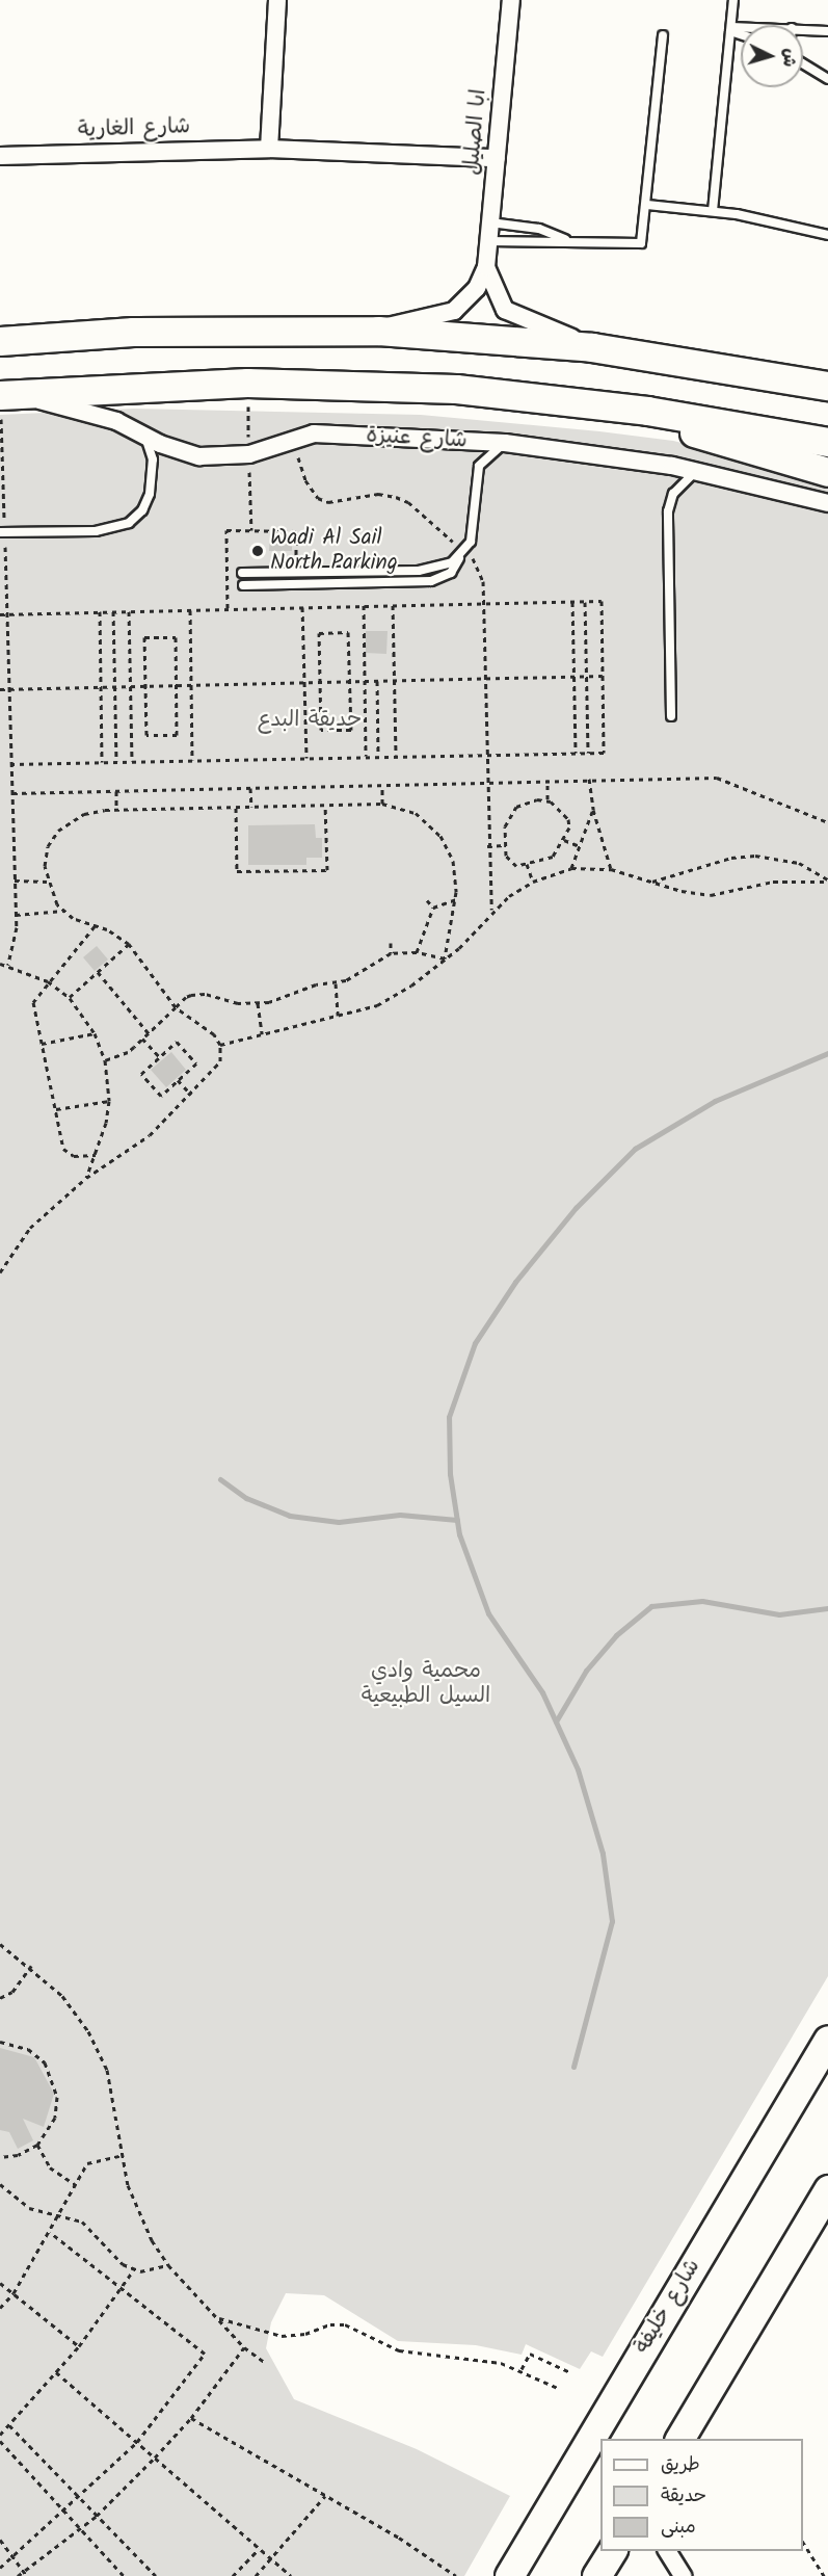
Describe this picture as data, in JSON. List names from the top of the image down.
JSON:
{
  "streets": {
    "main road": ["شارع خليفة"],
    "street": ["شارع الغارية", "ابا الصليل", "شارع عنيزة"]
  },
  "crossings": [
    ["شارع الغارية", "ابا الصليل"]
  ],
  "parks": ["حديقة البدع", "محمية وادي السيل الطبيعية"],
  "places": ["Wadi Al Sail North Parking"],
  "legend": ["طريق", "حديقة", "مبنى"],
  "north": "right"
}
